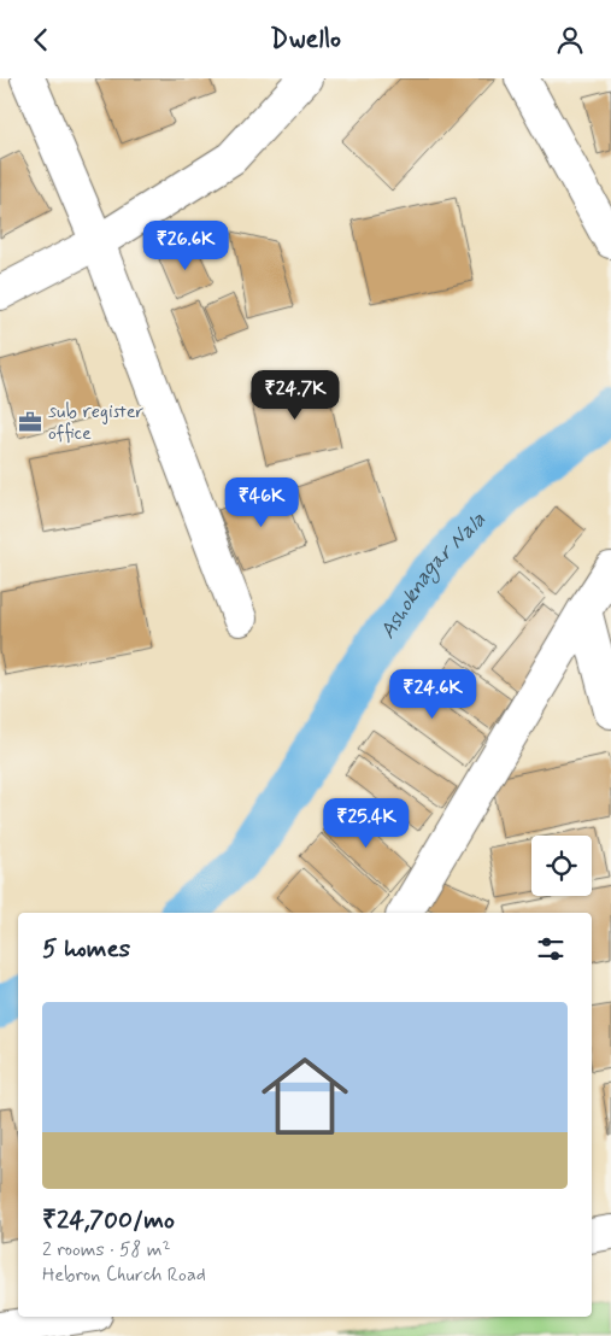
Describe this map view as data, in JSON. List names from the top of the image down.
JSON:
{
  "water": ["Ashoknagar Nala"],
  "places": {
    "office": ["sub register office"]
  },
  "page": {
    "header": "Dwello",
    "price": [
      "₹26.6K",
      "₹24.7K",
      "₹46K",
      "₹24.6K",
      "₹25.4K"
    ],
    "heading": "5 homes",
    "list": [
      {
        "name": "₹24,700/mo",
        "note": "2 rooms · 58 m² · Hebron Church Road"
      }
    ]
  }
}
